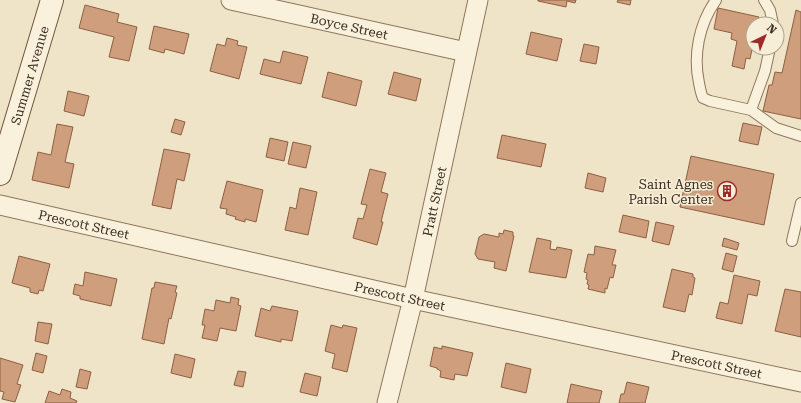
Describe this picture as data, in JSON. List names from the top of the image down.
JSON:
{
  "streets": {
    "street": [
      "Boyce Street",
      "Summer Avenue",
      "Pratt Street",
      "Prescott Street"
    ]
  },
  "crossings": [
    ["Boyce Street", "Pratt Street"],
    ["Pratt Street", "Prescott Street"]
  ],
  "places": {
    "building": ["Saint Agnes Parish Center"]
  },
  "north": "top right"
}
